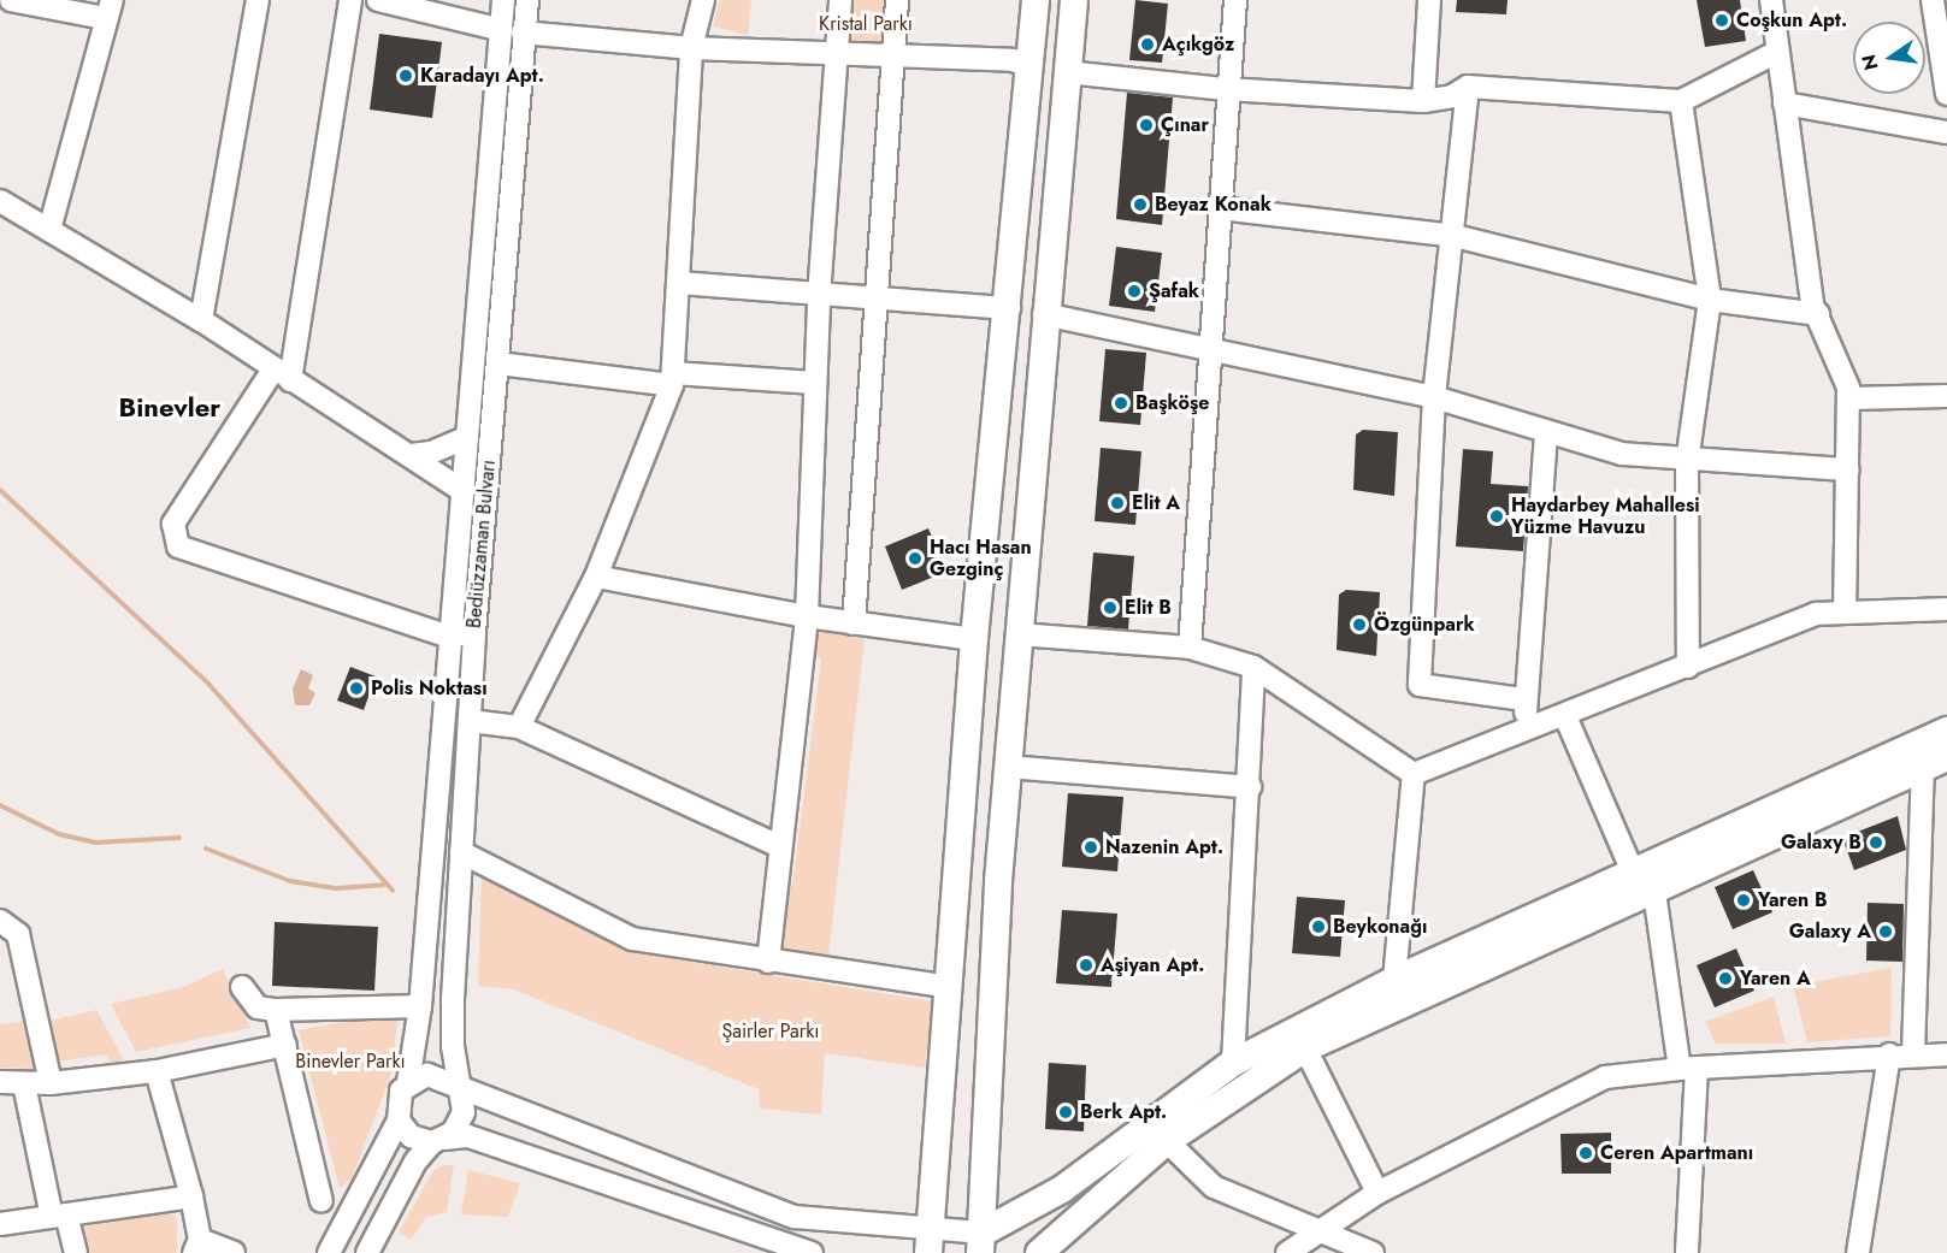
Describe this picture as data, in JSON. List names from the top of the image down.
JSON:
{
  "streets": {
    "street": ["Bediüzzaman Bulvarı"]
  },
  "districts": ["Binevler"],
  "parks": ["Kristal Parkı", "Şairler Parkı", "Binevler Parkı"],
  "places": [
    "Coşkun Apt.",
    "Açıkgöz",
    "Karadayı Apt.",
    "Çınar",
    "Beyaz Konak",
    "Şafak",
    "Başköşe",
    "Elit A",
    "Haydarbey Mahallesi Yüzme Havuzu",
    "Hacı Hasan Gezginç",
    "Elit B",
    "Özgünpark",
    "Polis Noktası",
    "Galaxy B",
    "Nazenin Apt.",
    "Yaren B",
    "Beykonağı",
    "Galaxy A",
    "Aşiyan Apt.",
    "Yaren A",
    "Berk Apt.",
    "Ceren Apartmanı"
  ],
  "north": "left"
}
